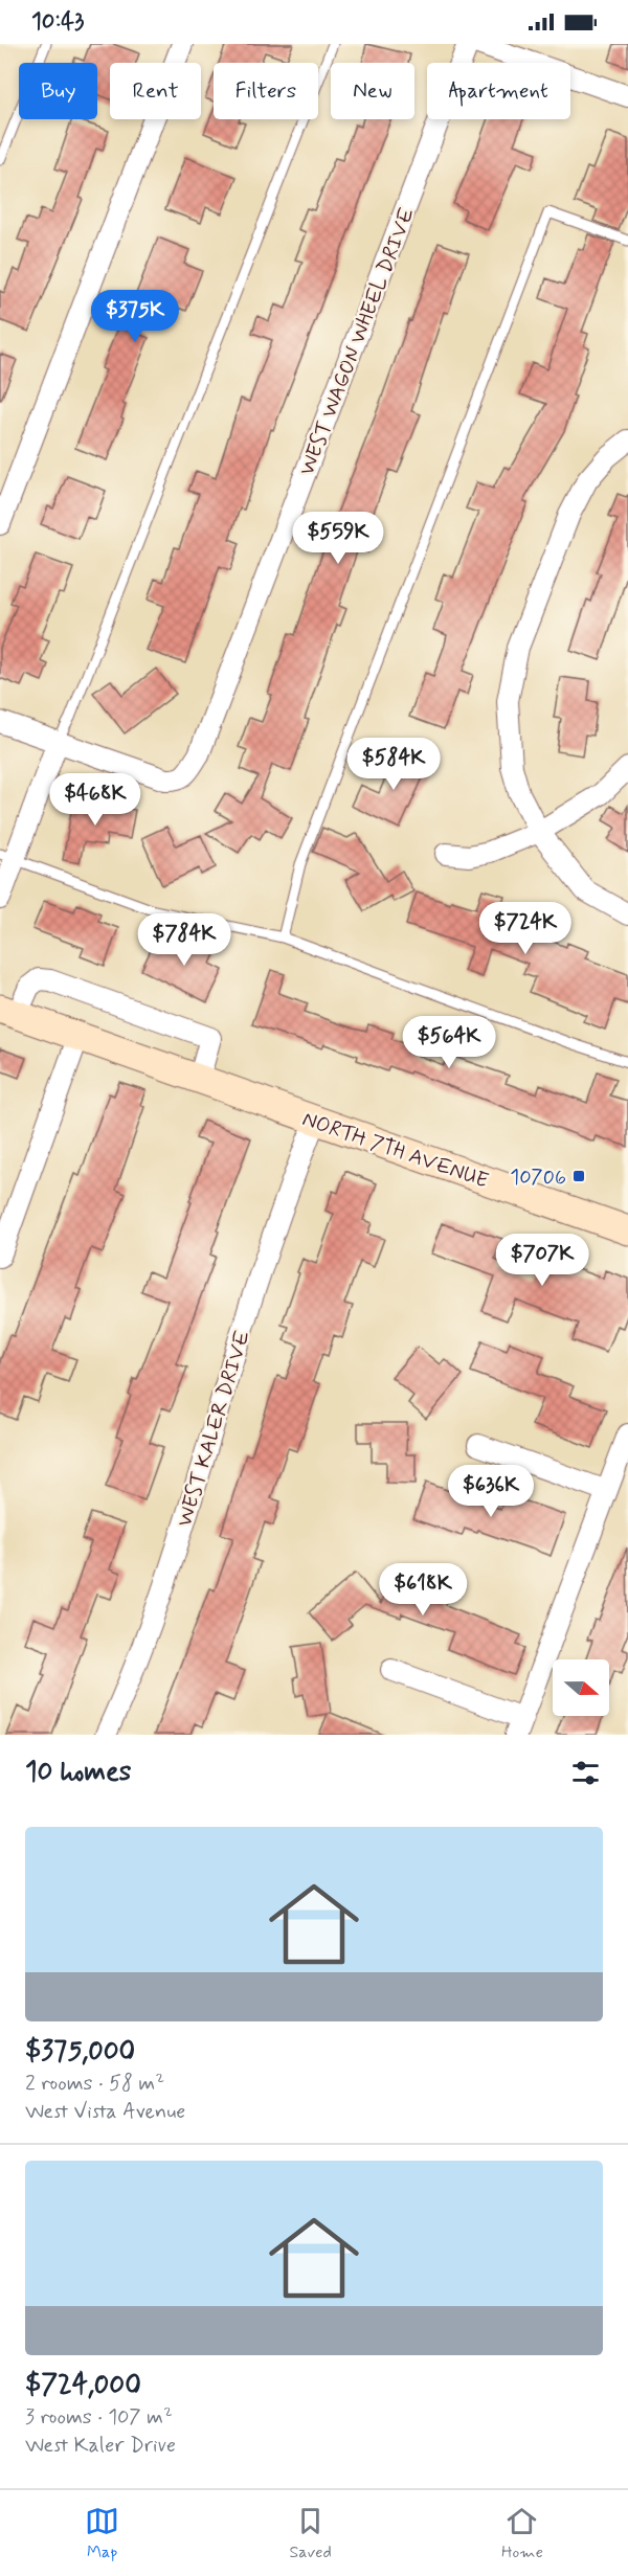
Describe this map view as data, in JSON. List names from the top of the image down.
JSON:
{
  "streets": {
    "main road": ["NORTH 7TH AVENUE"],
    "street": ["WEST WAGON WHEEL DRIVE", "WEST KALER DRIVE"]
  },
  "crossings": [
    ["NORTH 7TH AVENUE", "WEST KALER DRIVE"]
  ],
  "places": {
    "transit": ["10706"]
  },
  "north": "right",
  "page": {
    "status": "10:43",
    "chip": [
      "Buy",
      "Rent",
      "Filters",
      "New",
      "Apartment"
    ],
    "price": [
      "$375K",
      "$559K",
      "$584K",
      "$468K",
      "$724K",
      "$784K",
      "$564K",
      "$707K",
      "$636K",
      "$618K"
    ],
    "heading": "10 homes",
    "list": [
      {
        "name": "$375,000",
        "note": "2 rooms · 58 m² · West Vista Avenue"
      },
      {
        "name": "$724,000",
        "note": "3 rooms · 107 m² · West Kaler Drive"
      }
    ],
    "tabs": ["Map", "Saved", "Home"]
  }
}
